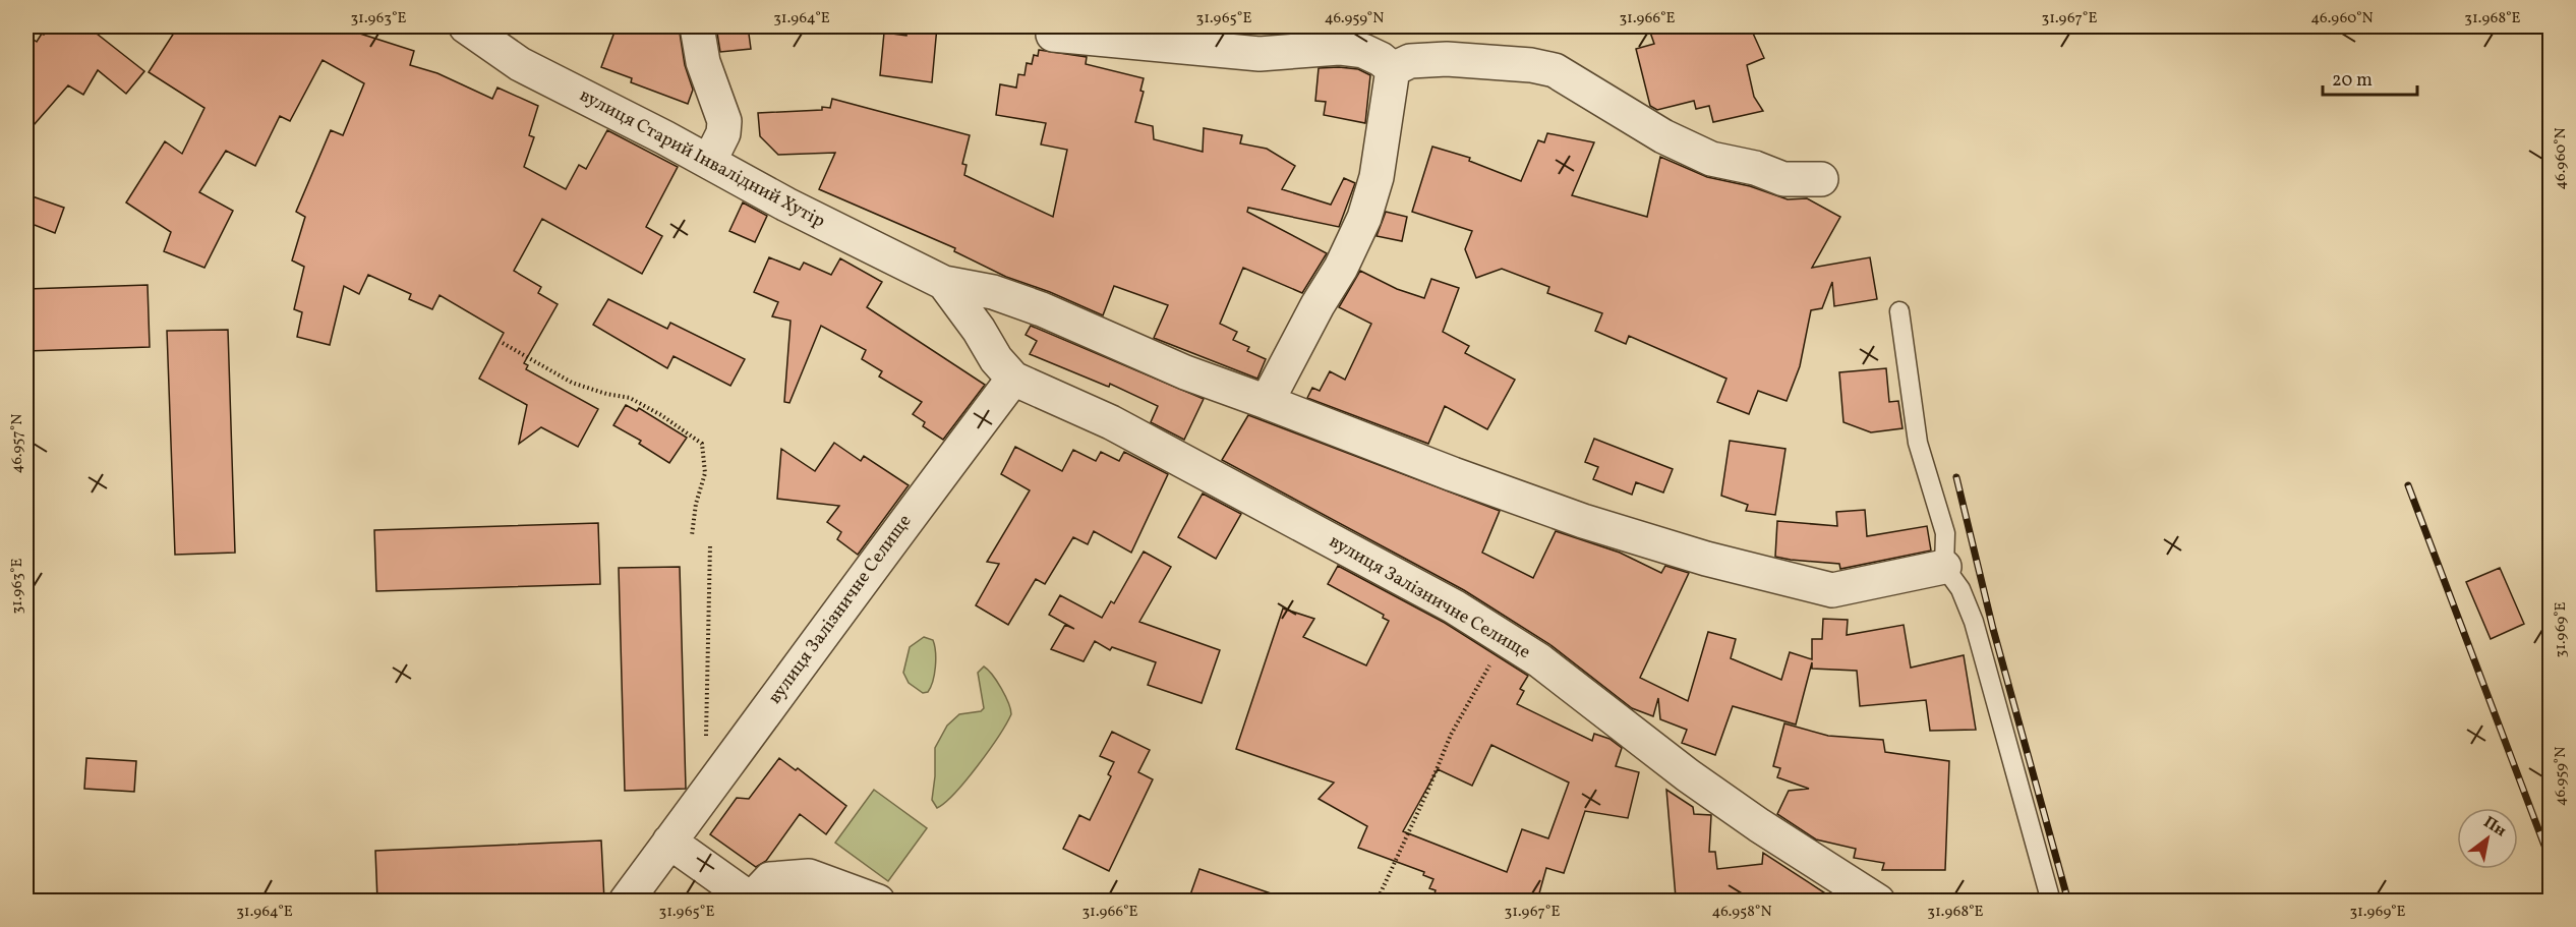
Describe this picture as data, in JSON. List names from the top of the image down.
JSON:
{
  "streets": {
    "street": ["вулиця Старий Інвалідний Хутір", "вулиця Залізничне Селище"]
  },
  "crossings": [
    ["вулиця Старий Інвалідний Хутір", "вулиця Залізничне Селище"]
  ],
  "scale_bar": "20 m",
  "north": "top right",
  "coordinates": [
    "31.963°E",
    "31.964°E",
    "31.965°E",
    "46.959°N",
    "31.966°E",
    "31.967°E",
    "46.960°N",
    "31.968°E",
    "46.957°N",
    "31.969°E",
    "46.958°N"
  ]
}
